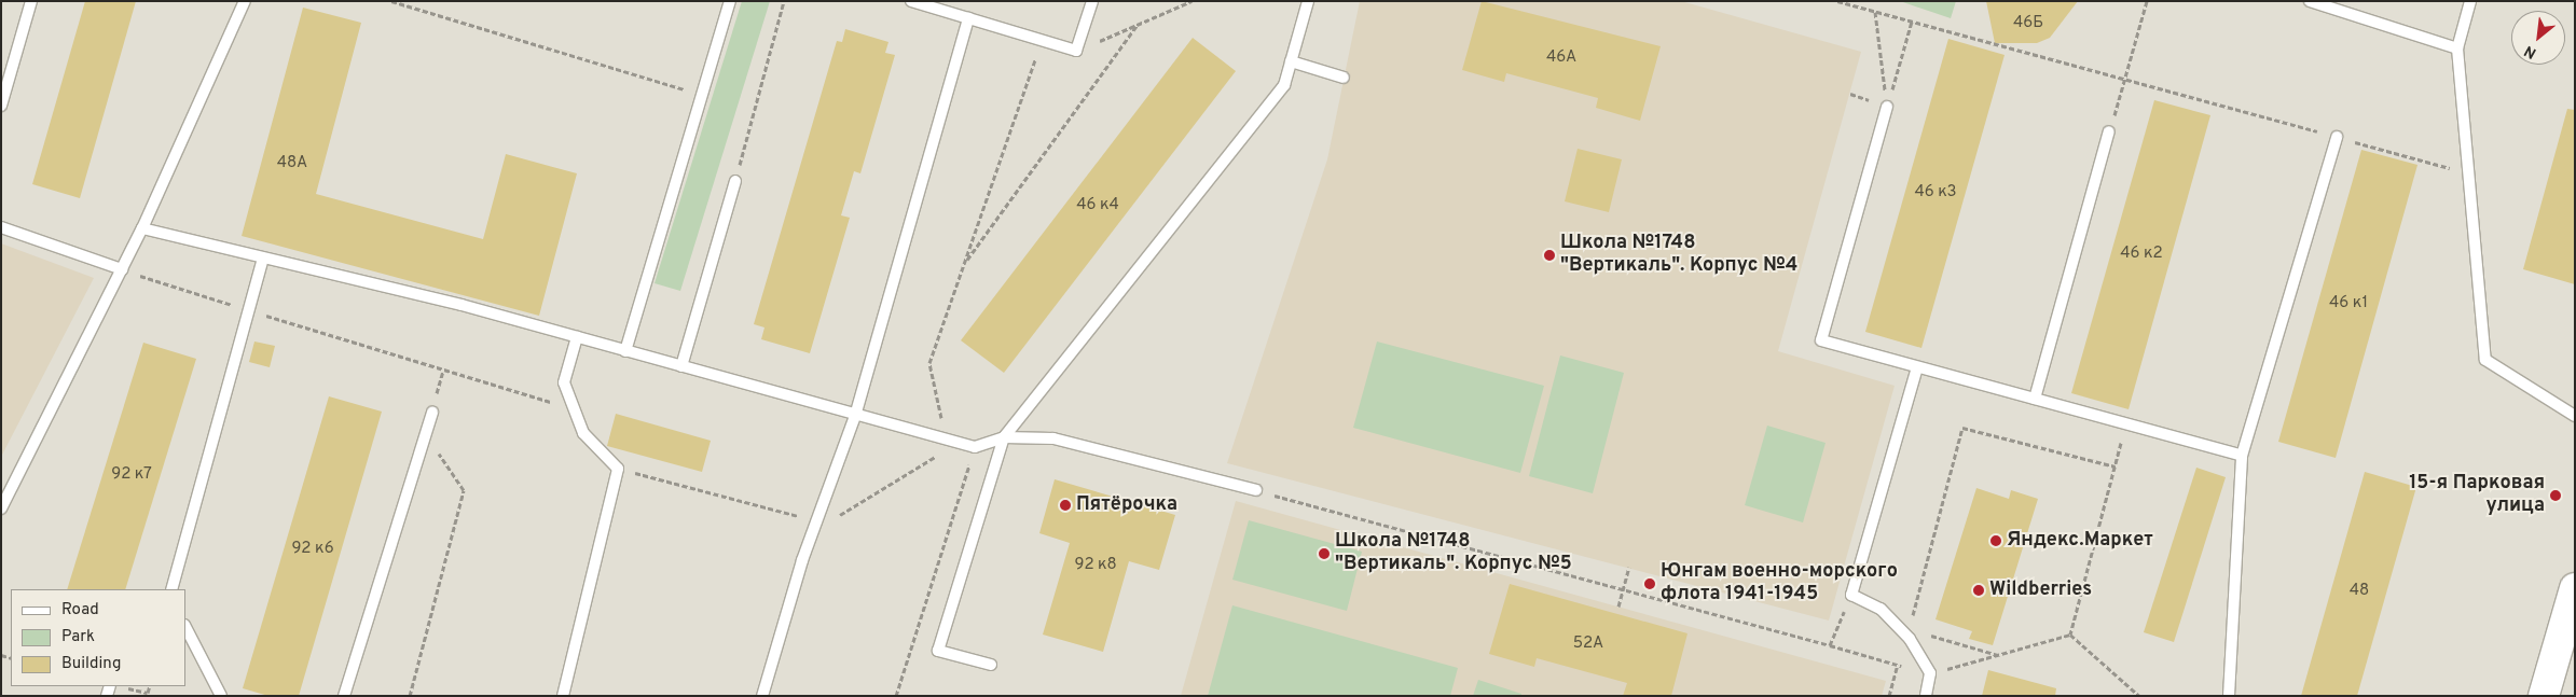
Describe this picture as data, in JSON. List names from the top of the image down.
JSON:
{
  "places": [
    "Школа №1748 \"Вертикаль\". Корпус №4",
    "15-я Парковая улица",
    "Пятёрочка",
    "Яндекс.Маркет",
    "Школа №1748 \"Вертикаль\". Корпус №5",
    "Юнгам военно-морского флота 1941-1945",
    "Wildberries"
  ],
  "house_numbers": [
    "46Б",
    "46А",
    "48А",
    "46 к3",
    "46 к4",
    "46 к2",
    "46 к1",
    "92 к7",
    "92 к6",
    "92 к8",
    "48",
    "52А"
  ],
  "legend": ["Road", "Park", "Building"],
  "north": "bottom left"
}
